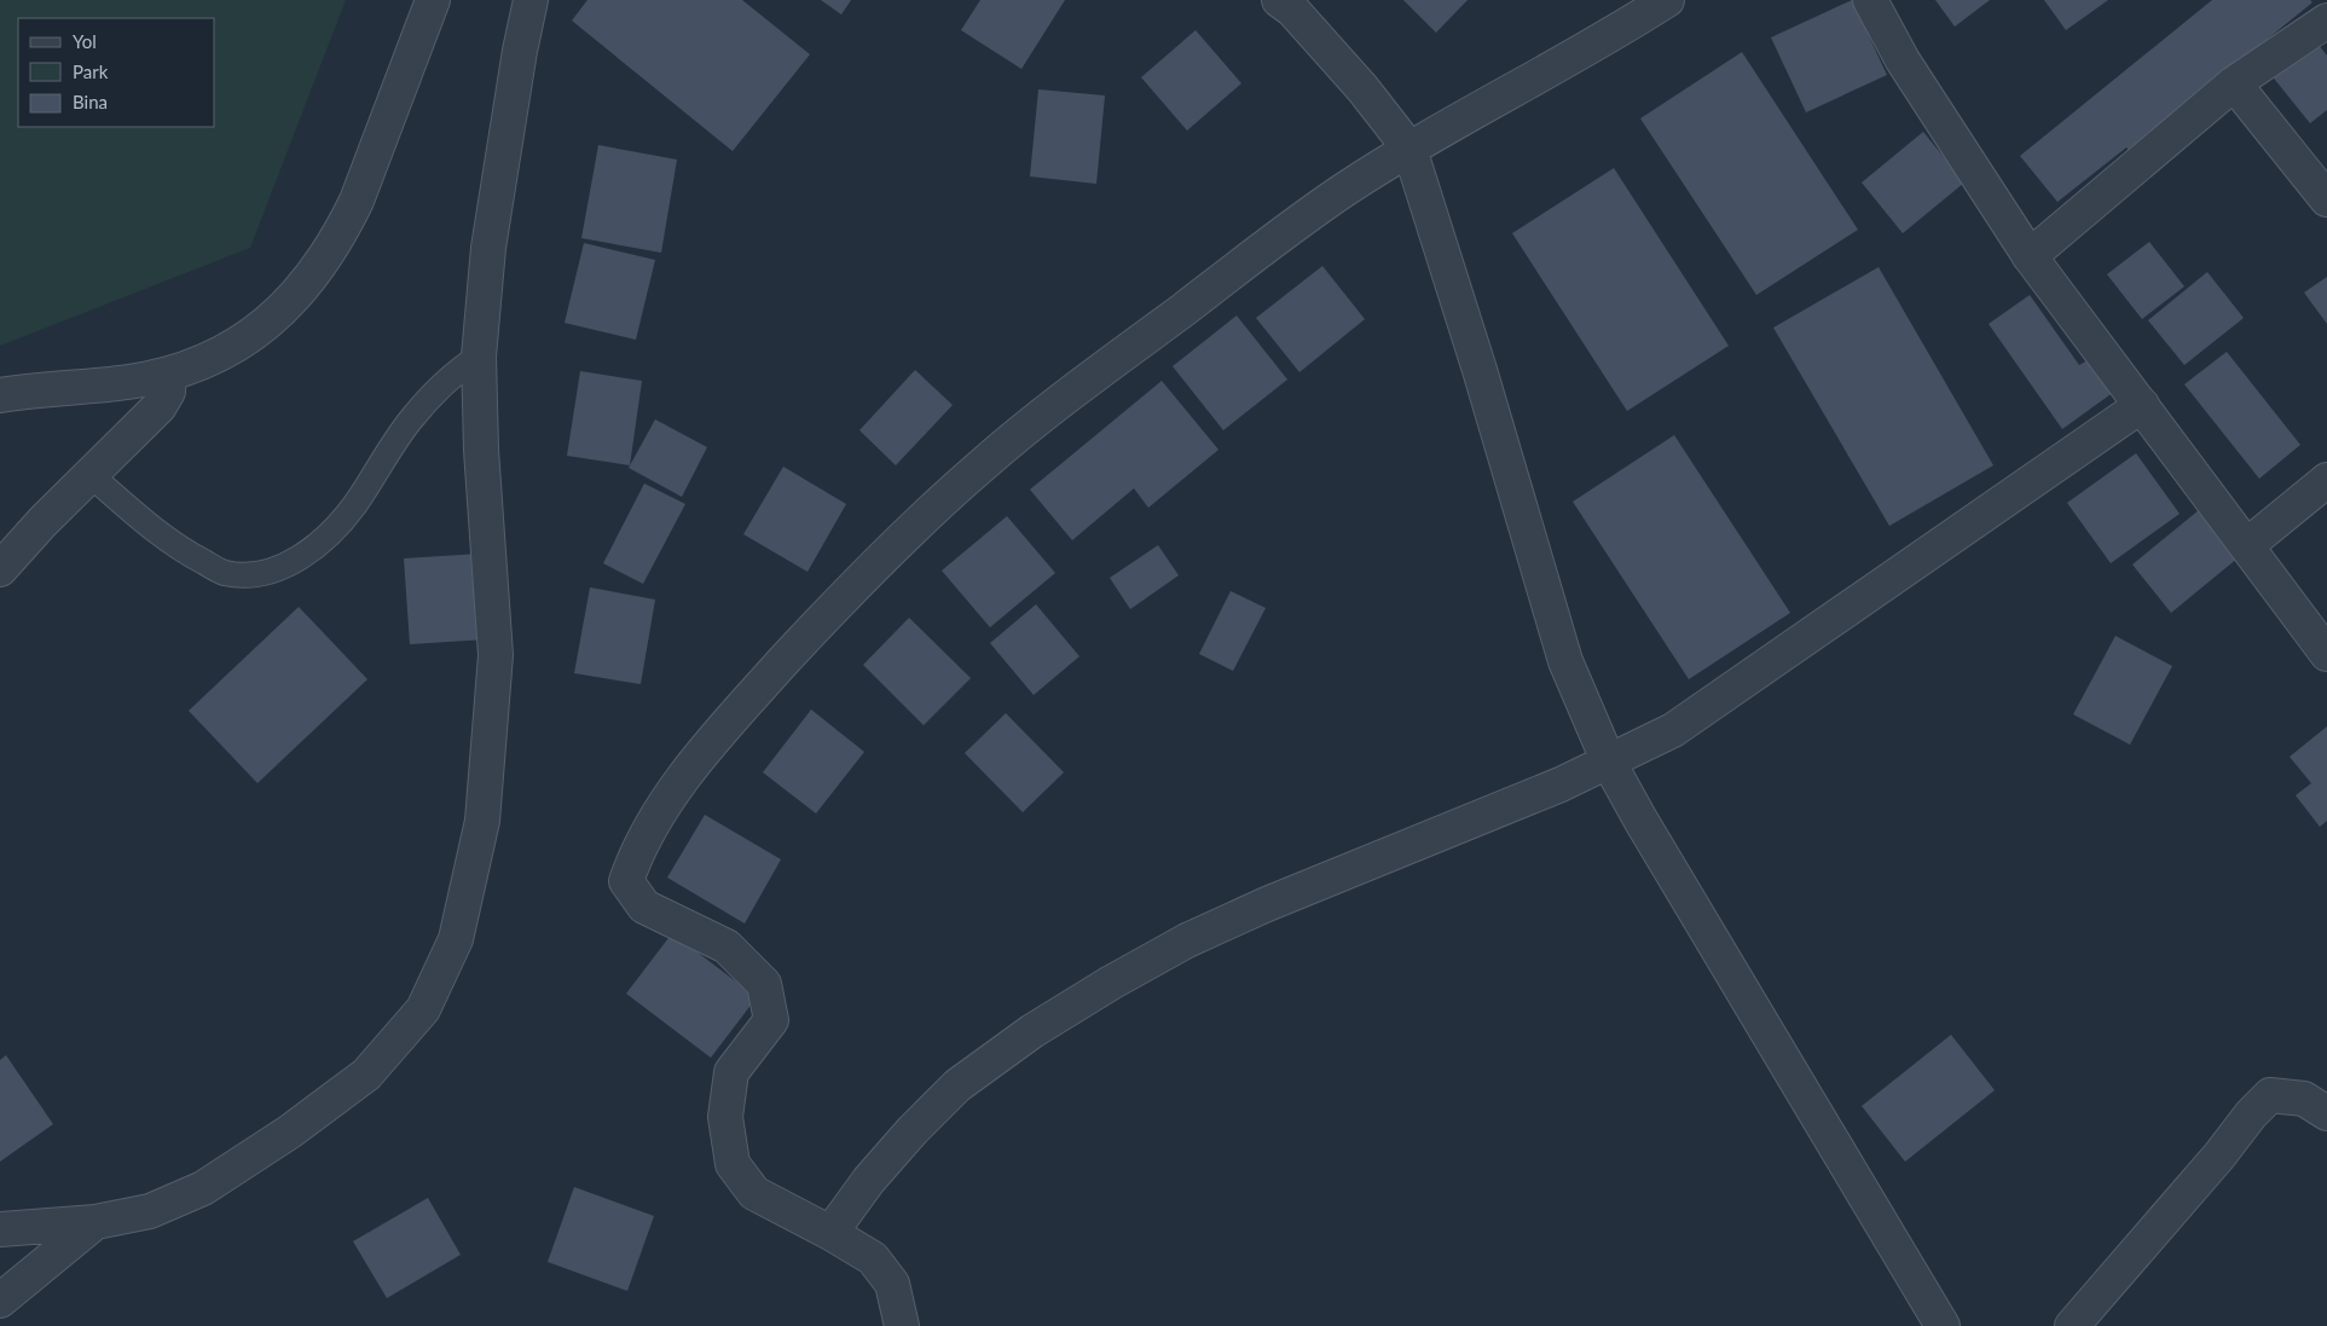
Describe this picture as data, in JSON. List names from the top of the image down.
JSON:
{
  "legend": ["Yol", "Park", "Bina"]
}
